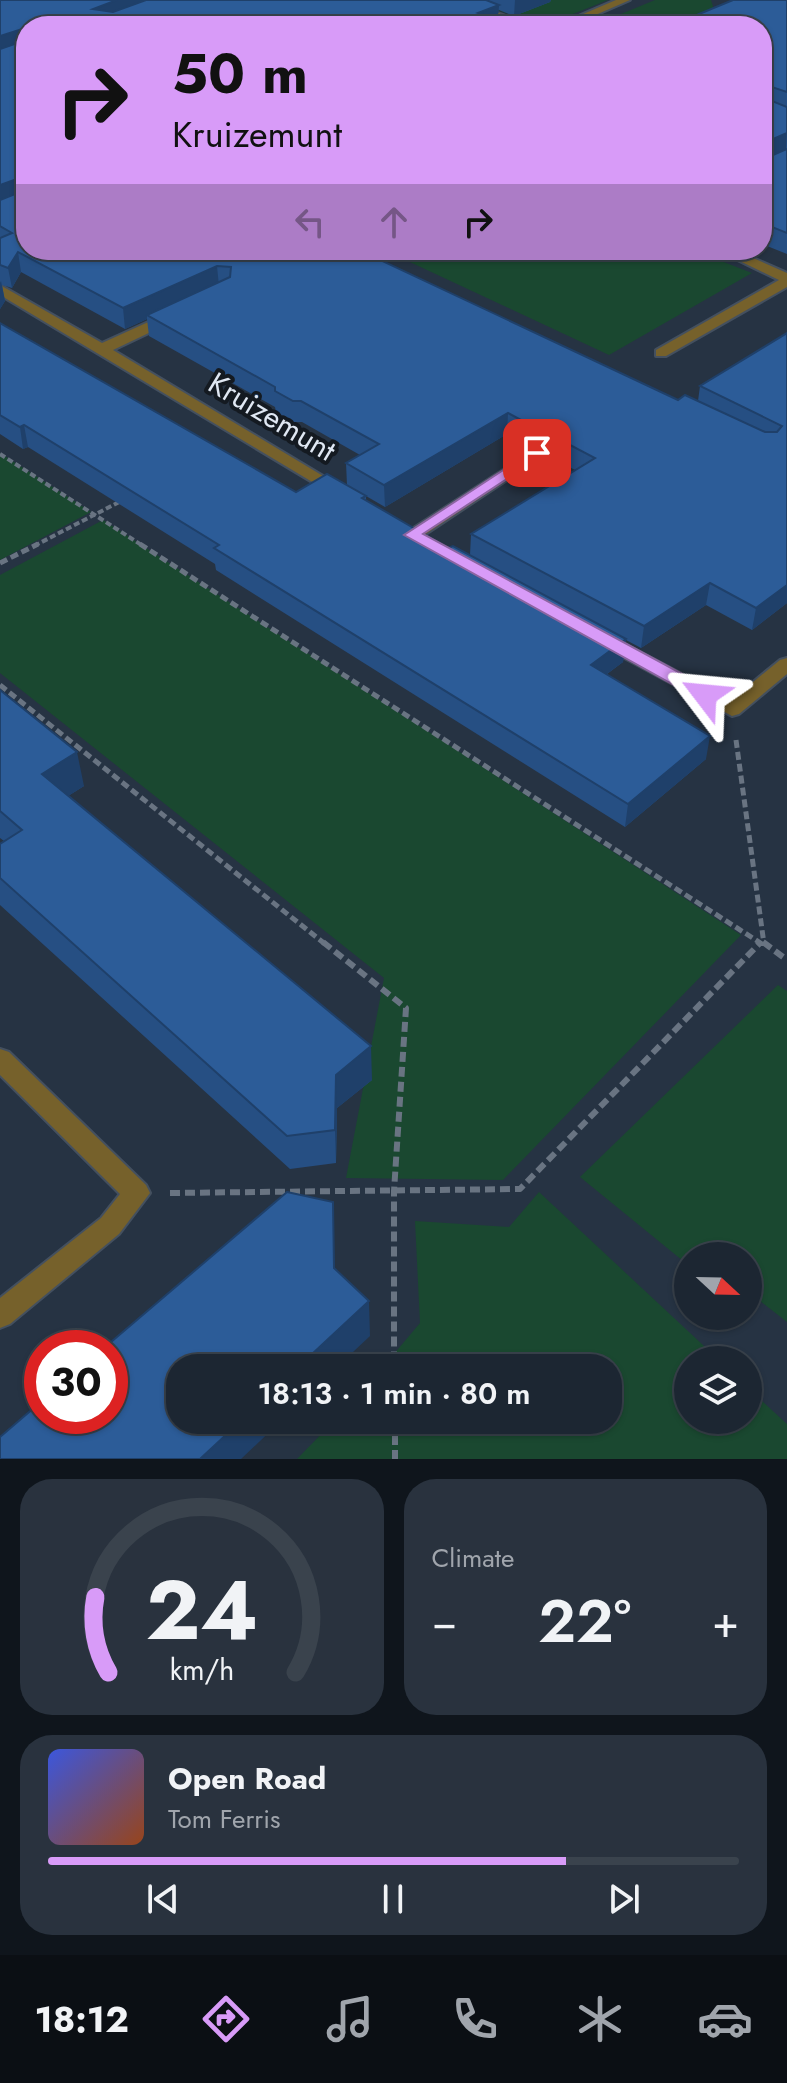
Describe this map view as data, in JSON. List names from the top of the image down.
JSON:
{
  "streets": {
    "street": ["Kruizemunt"]
  },
  "north": "right",
  "page": {
    "turn": ["50 m", "Kruizemunt"],
    "limit": "30",
    "trip": "18:13 · 1 min · 80 m",
    "tile": "Climate",
    "heat": ["−", "22°", "+"],
    "song": ["Open Road", "Tom Ferris"],
    "tabs": "18:12",
    "gauge": ["24", "km/h"]
  }
}
